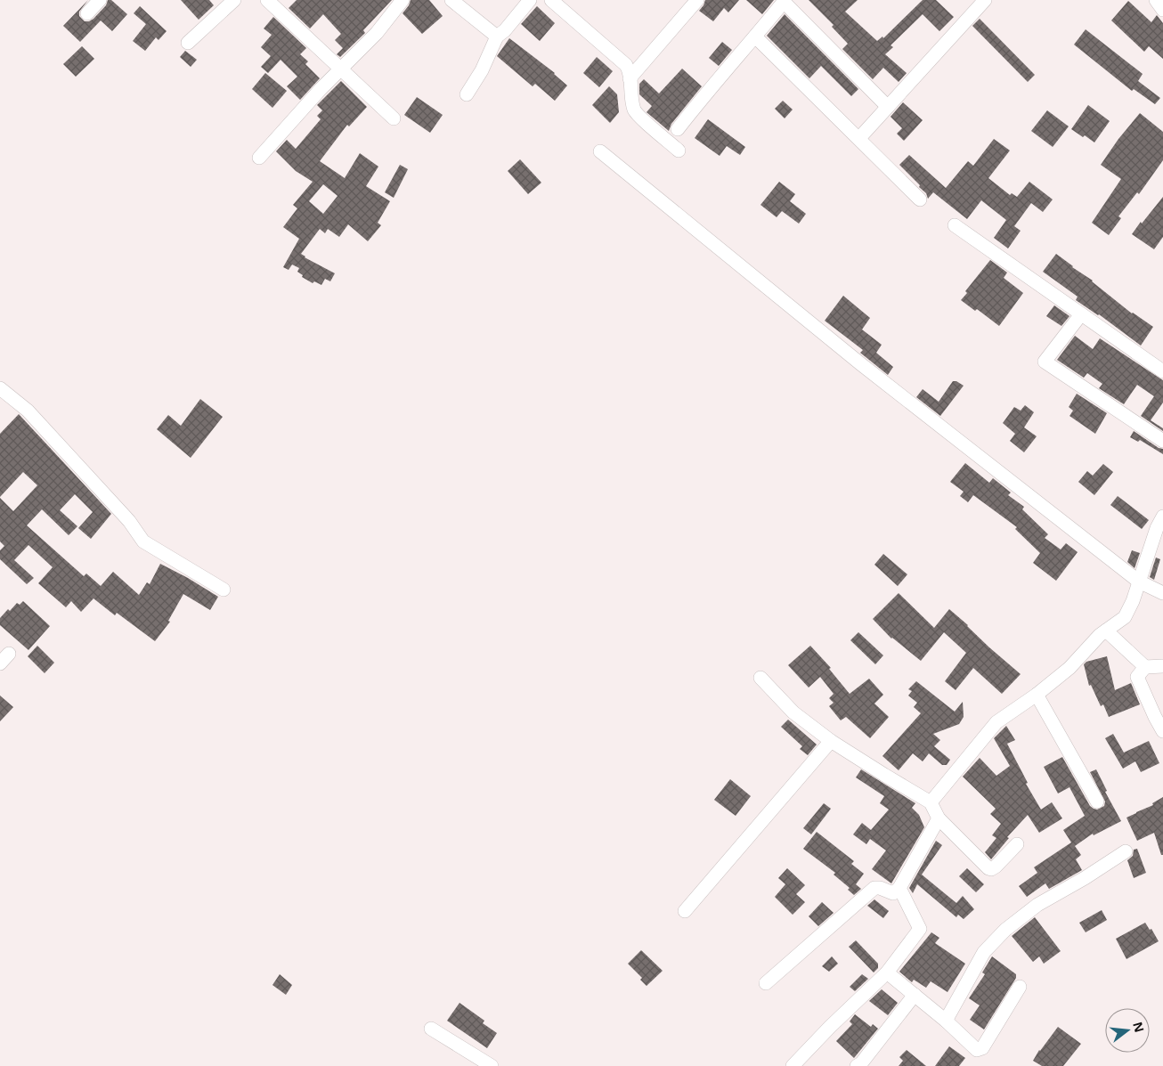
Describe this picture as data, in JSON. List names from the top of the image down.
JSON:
{
  "north": "right"
}
